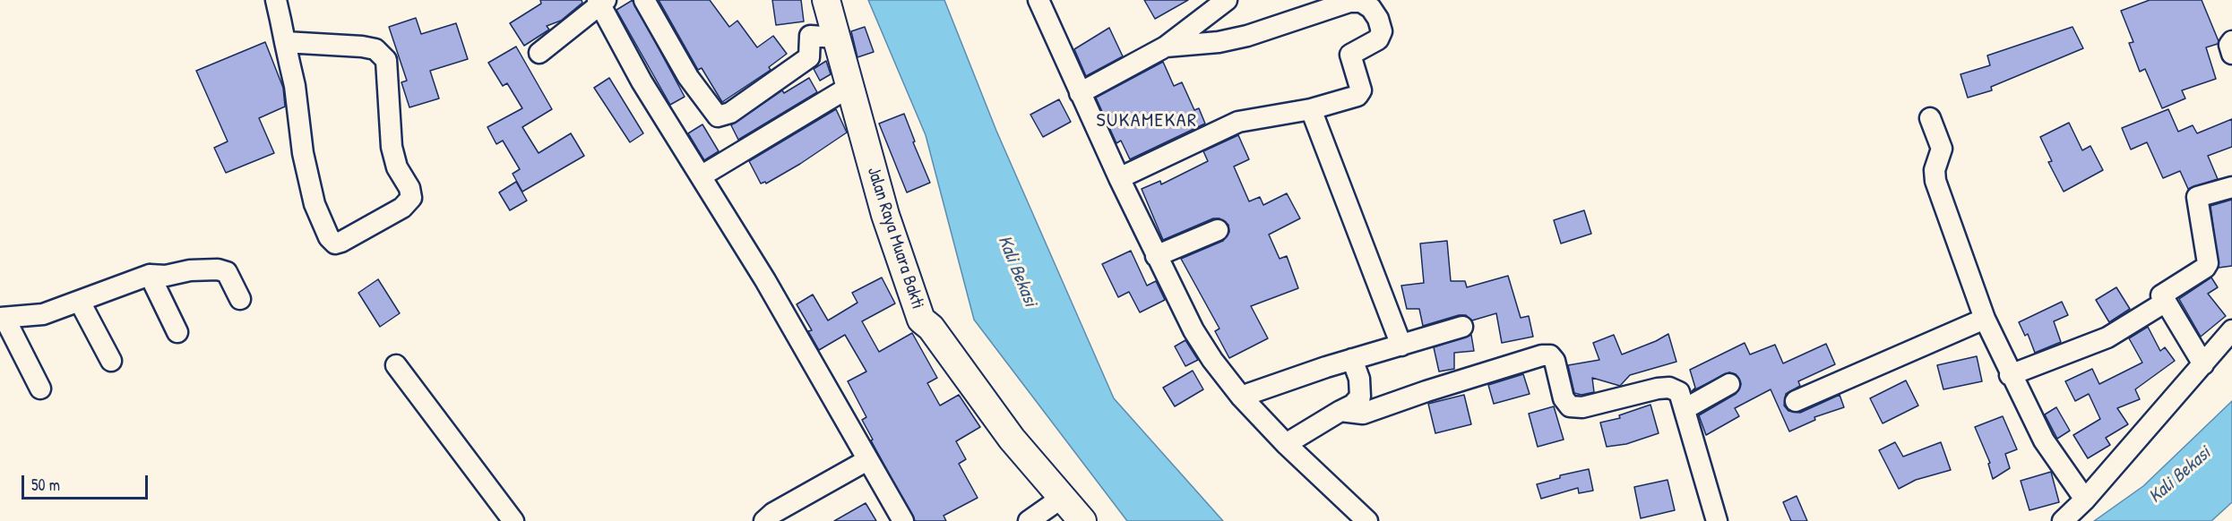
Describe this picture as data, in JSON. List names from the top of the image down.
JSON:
{
  "streets": {
    "main road": ["Jalan Raya Muara Bakti"]
  },
  "districts": ["SUKAMEKAR"],
  "water": ["Kali Bekasi"],
  "scale_bar": "50 m"
}
